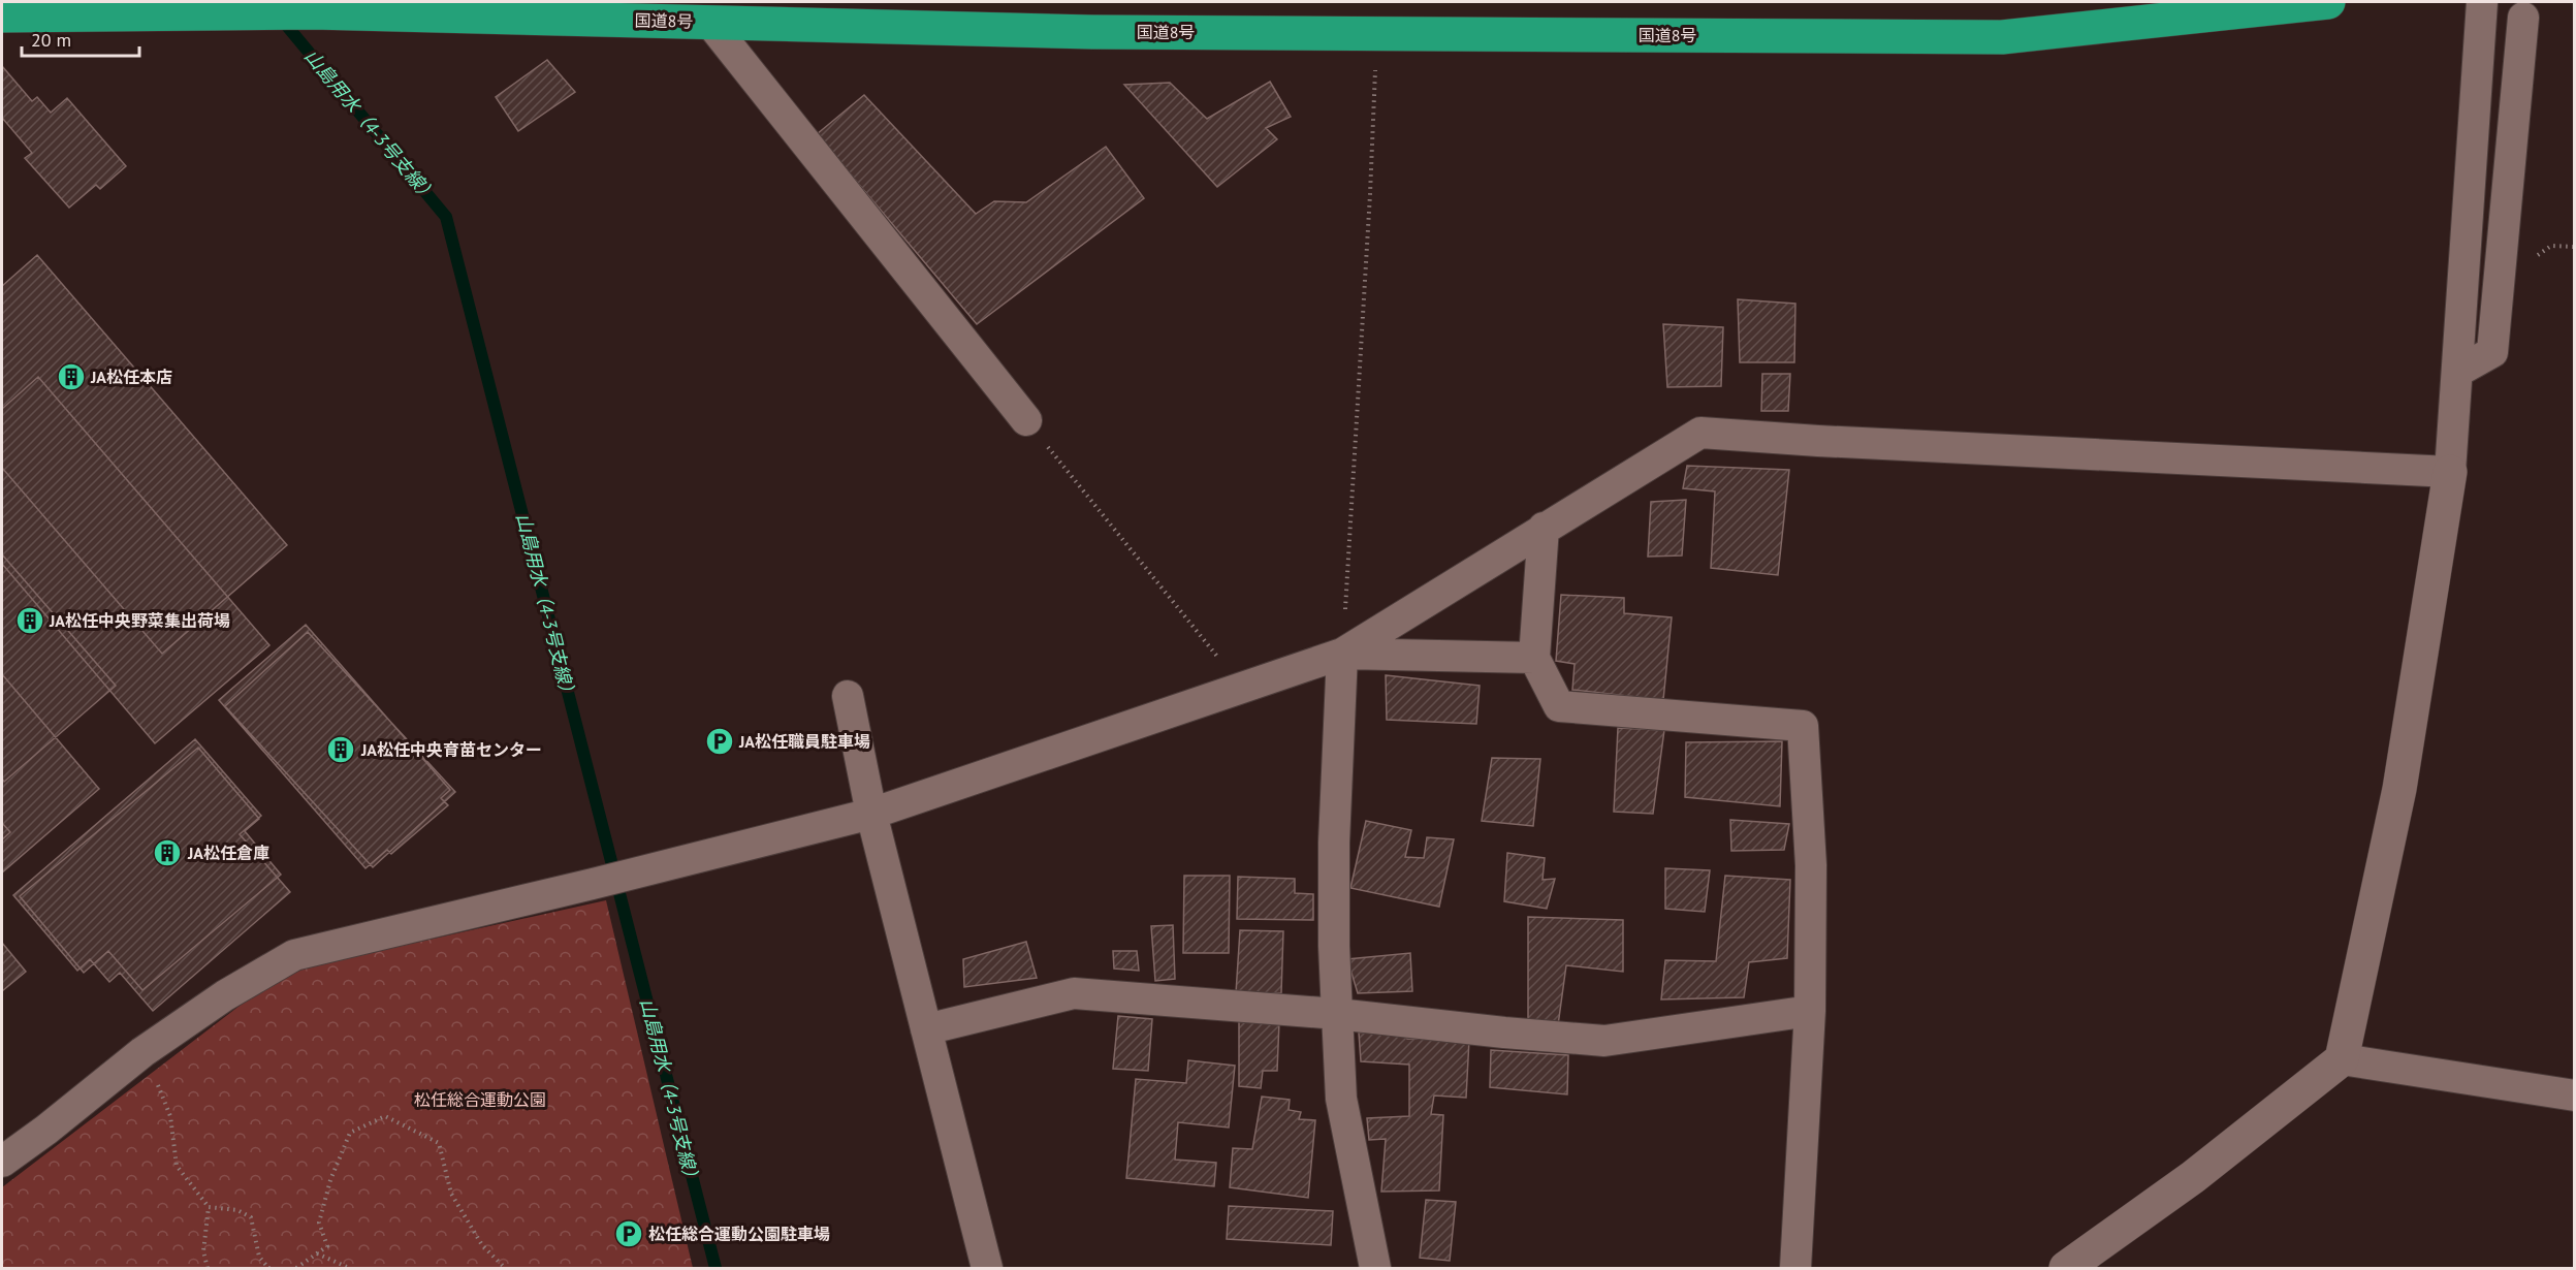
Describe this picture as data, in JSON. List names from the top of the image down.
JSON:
{
  "streets": {
    "highway": ["国道8号"]
  },
  "water": ["山島用水（4-3号支線）"],
  "parks": ["松任総合運動公園"],
  "places": {
    "building": [
      "JA松任本店",
      "JA松任中央野菜集出荷場",
      "JA松任中央育苗センター",
      "JA松任倉庫"
    ],
    "parking": ["JA松任職員駐車場", "松任総合運動公園駐車場"]
  },
  "scale_bar": "20 m"
}
